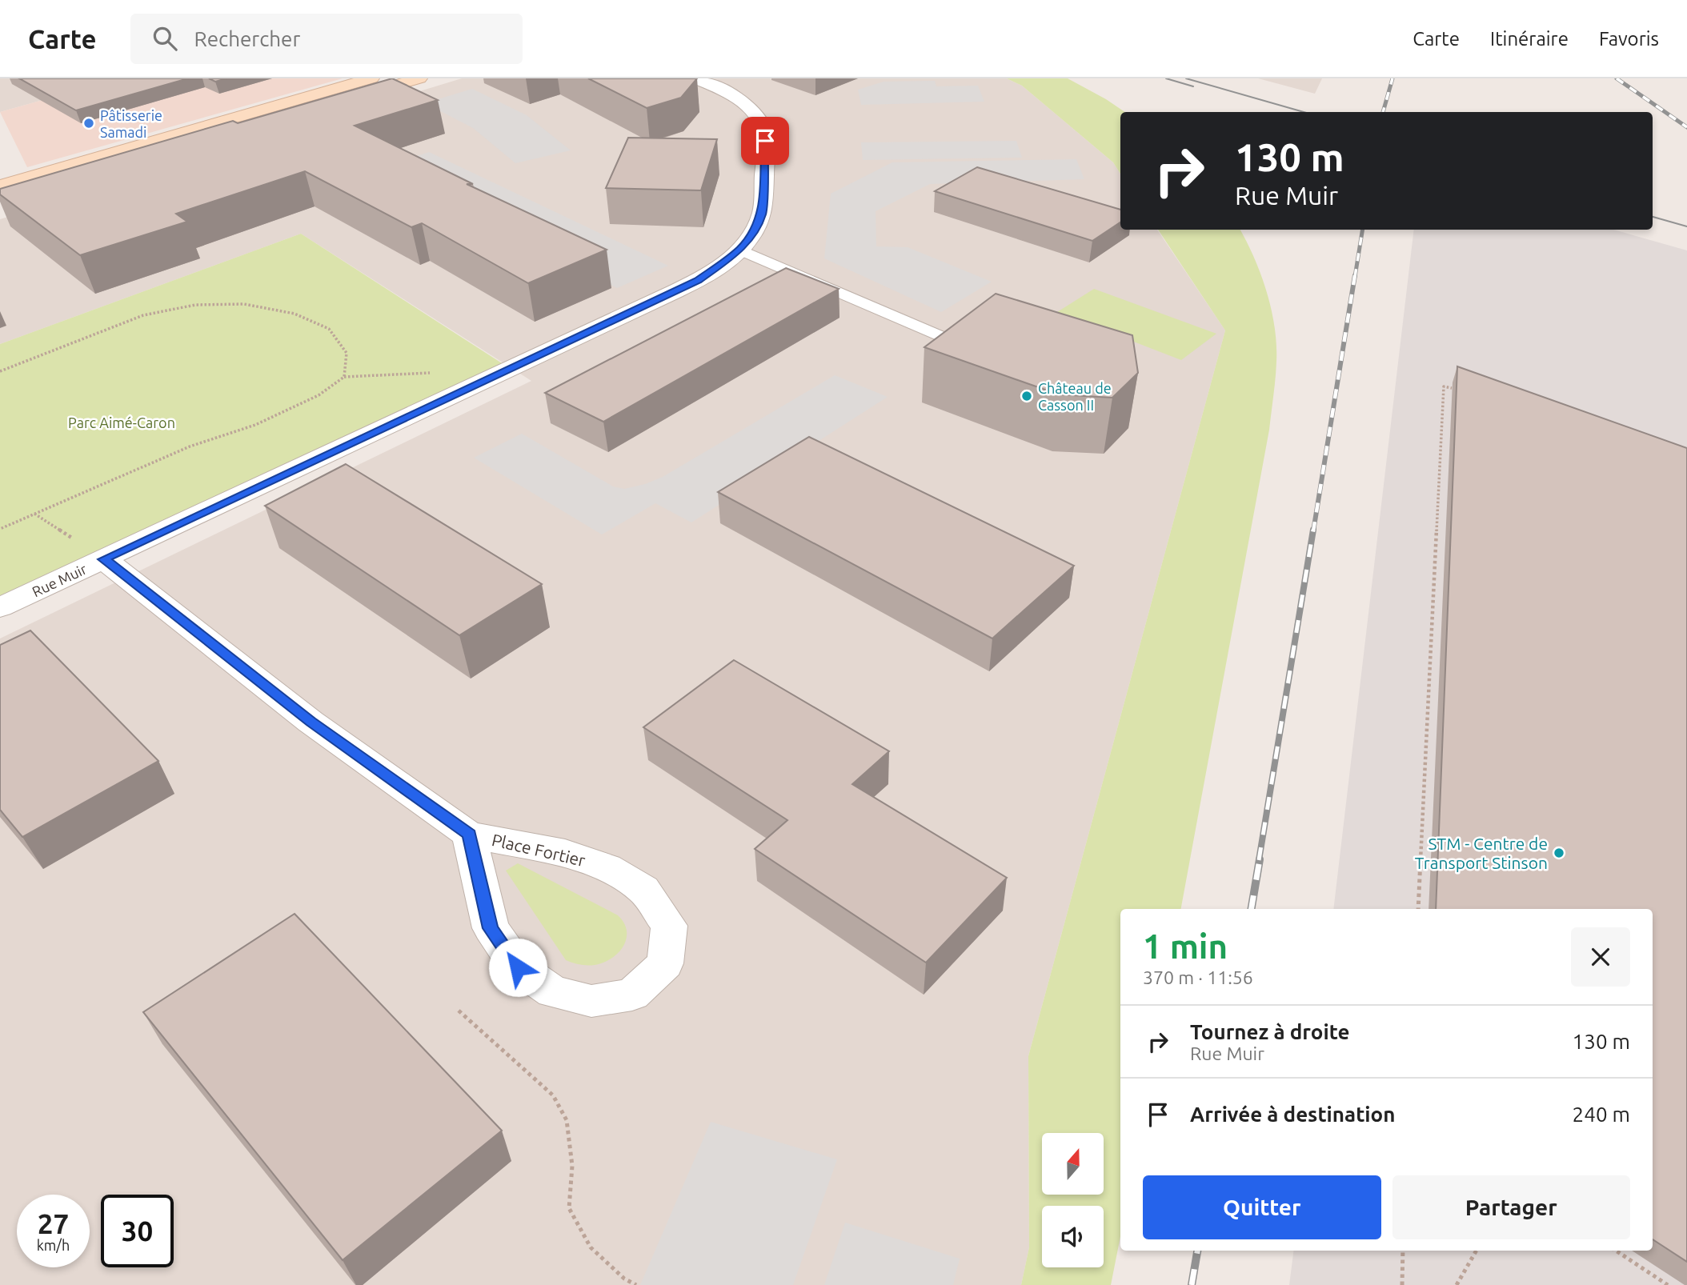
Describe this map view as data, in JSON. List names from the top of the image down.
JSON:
{
  "streets": {
    "street": ["Rue Muir", "Place Fortier"]
  },
  "crossings": [
    ["Rue Muir", "Place Fortier"]
  ],
  "parks": ["Parc Aimé-Caron"],
  "places": ["Pâtisserie Samadi", "Château de Casson II", "STM - Centre de Transport Stinson"],
  "north": "top",
  "page": {
    "header": "Carte",
    "search": "Rechercher",
    "nav": ["Carte", "Itinéraire", "Favoris"],
    "turn": ["130 m", "Rue Muir"],
    "heading": ["1 min", "370 m · 11:56"],
    "list": [
      {
        "name": "Tournez à droite",
        "note": "Rue Muir",
        "value": "130 m"
      },
      {
        "name": "Arrivée à destination",
        "value": "240 m"
      }
    ],
    "buttons": ["Quitter", "Partager"],
    "speed": "27 km/h",
    "limit": "30"
  }
}
